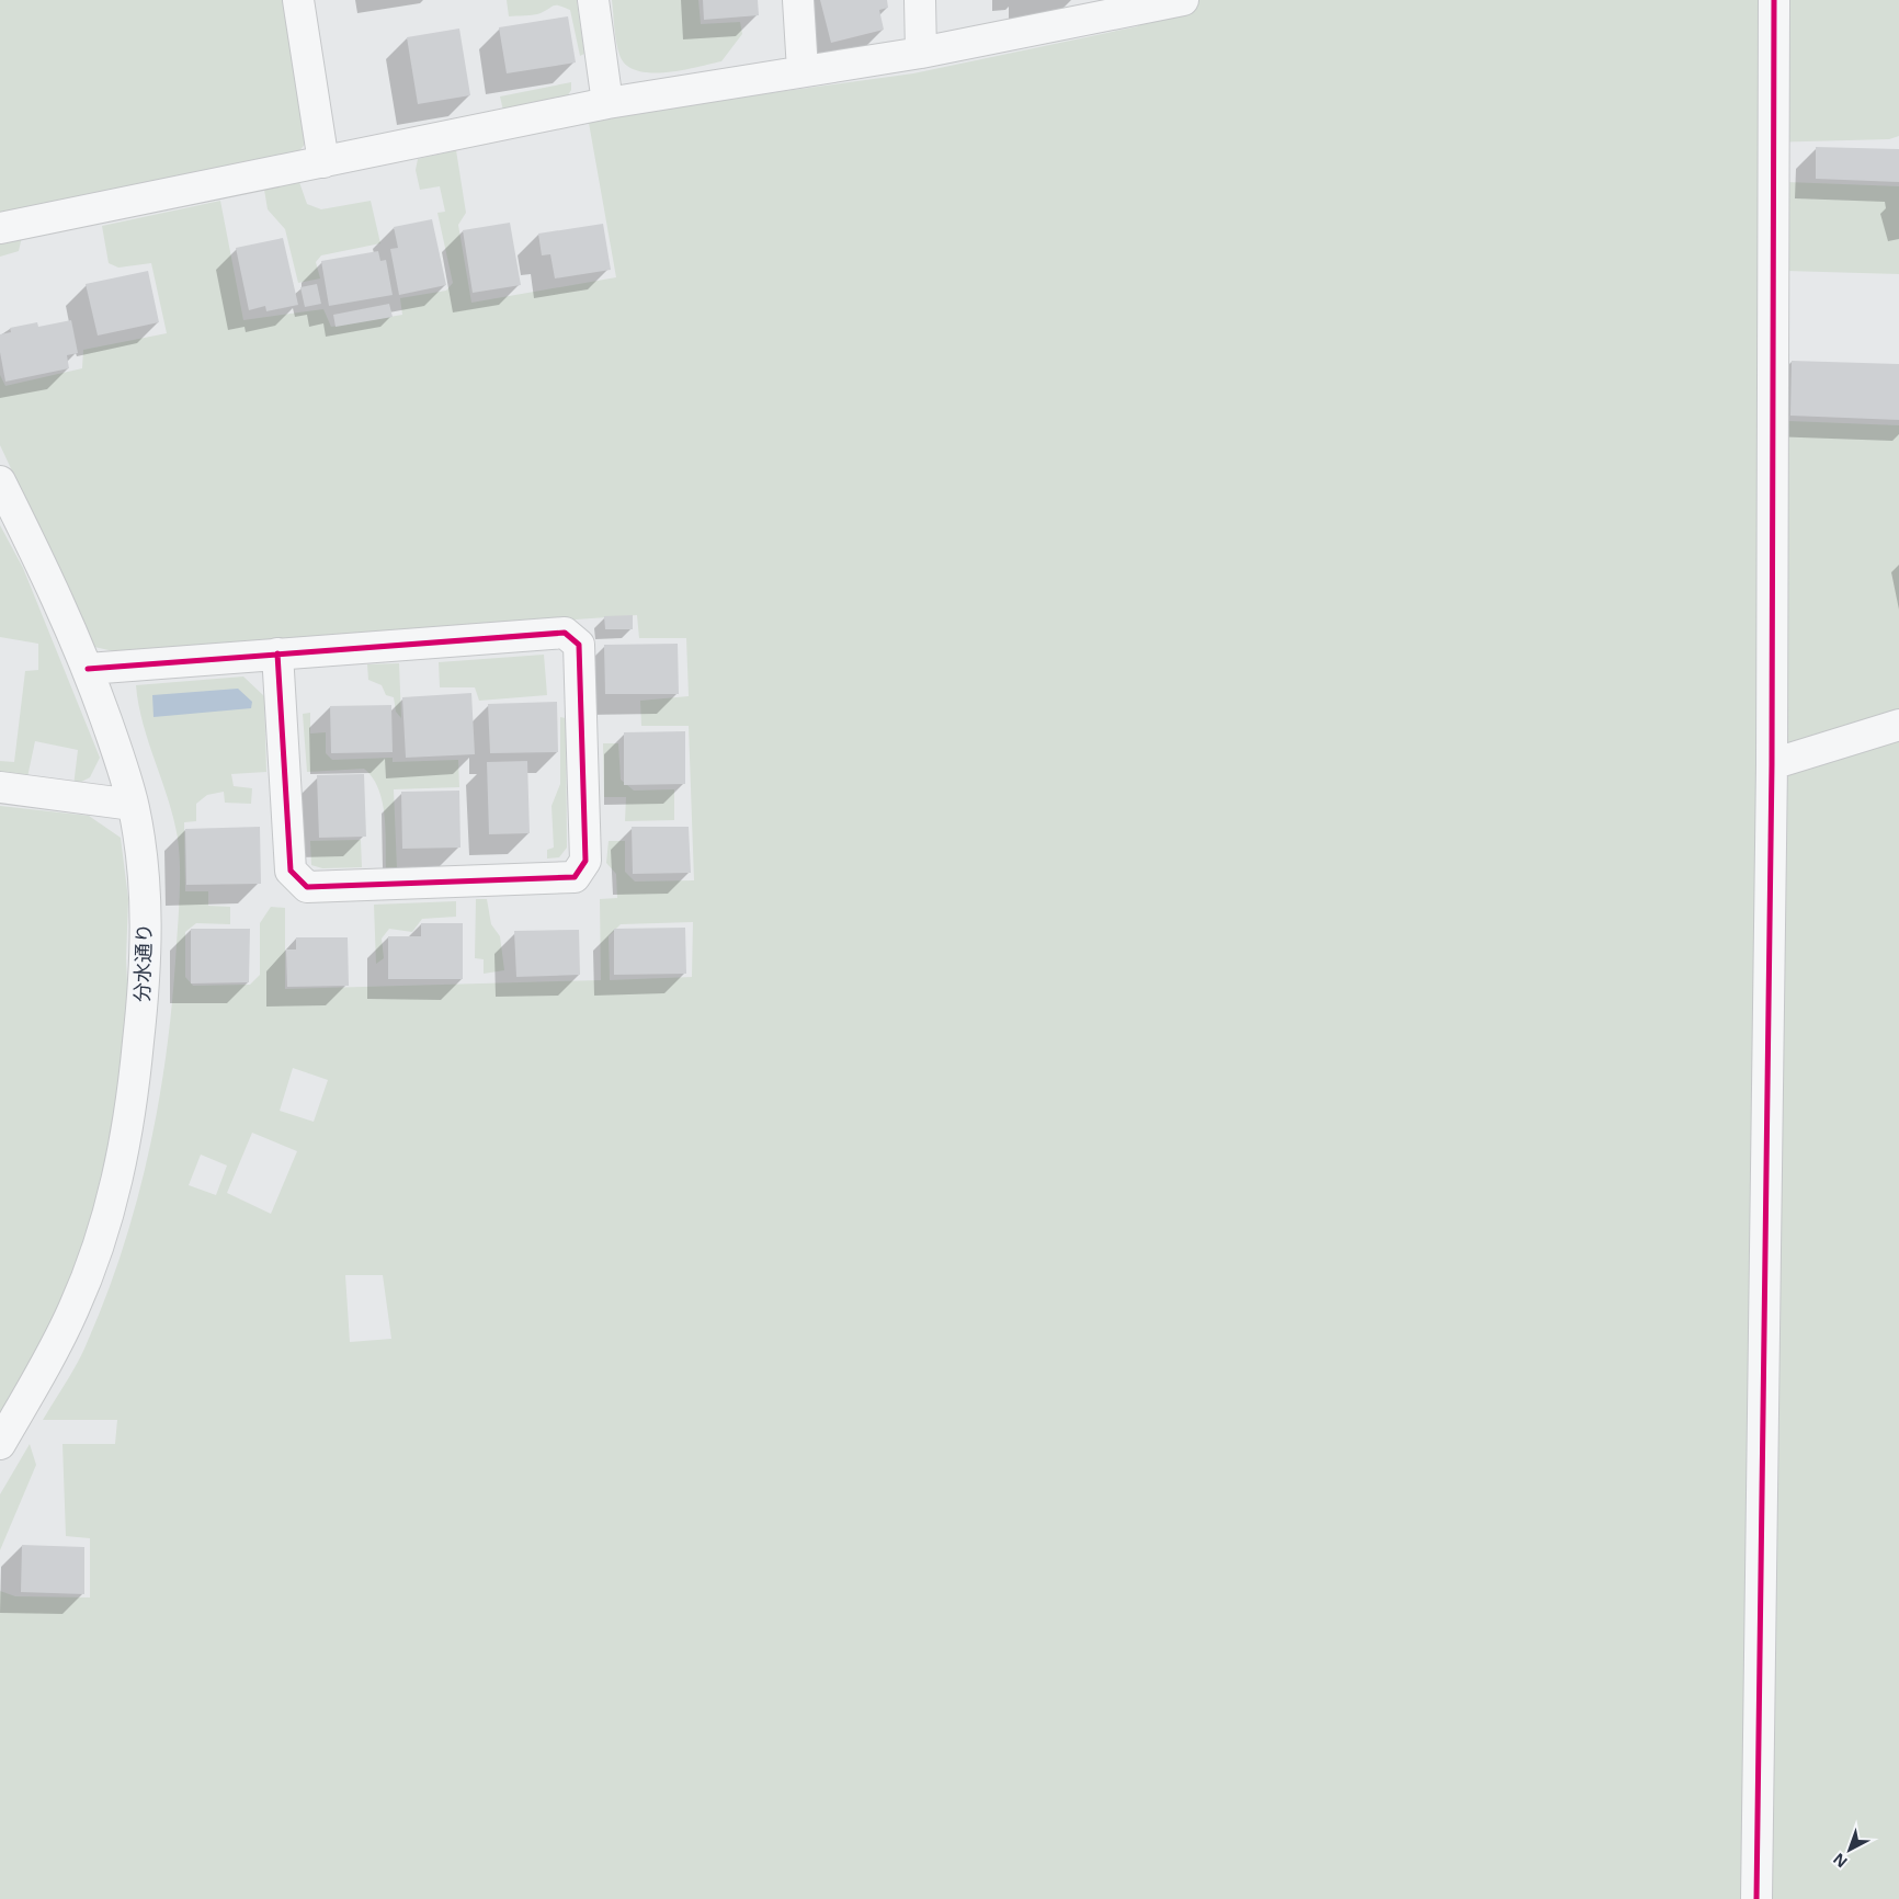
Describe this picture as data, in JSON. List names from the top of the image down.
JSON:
{
  "streets": {
    "street": ["分水通り"]
  },
  "north": "bottom left"
}
